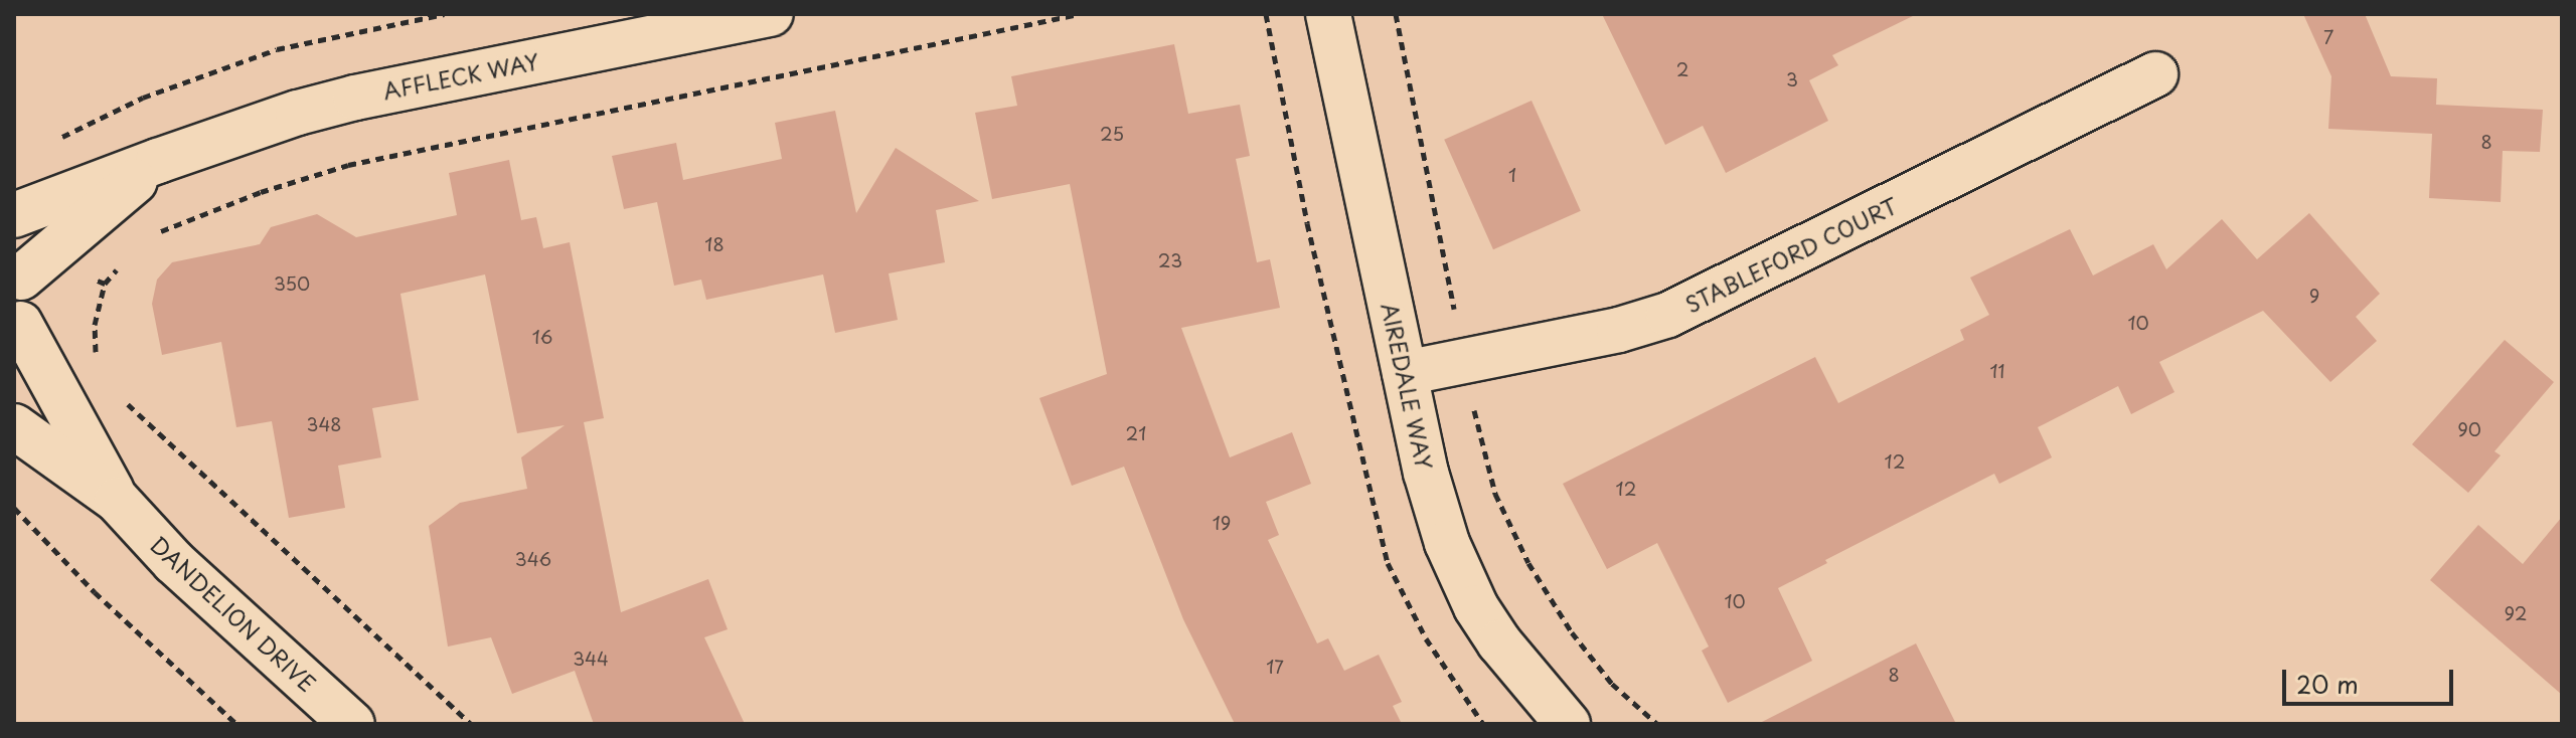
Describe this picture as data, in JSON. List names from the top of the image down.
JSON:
{
  "streets": {
    "street": [
      "AFFLECK WAY",
      "STABLEFORD COURT",
      "AIREDALE WAY",
      "DANDELION DRIVE"
    ]
  },
  "crossings": [
    ["STABLEFORD COURT", "AIREDALE WAY"]
  ],
  "house_numbers": [
    "7",
    "2",
    "3",
    "25",
    "8",
    "1",
    "18",
    "23",
    "350",
    "9",
    "10",
    "16",
    "11",
    "348",
    "90",
    "21",
    "12",
    "12",
    "19",
    "346",
    "10",
    "92",
    "344",
    "17",
    "8"
  ],
  "scale_bar": "20 m"
}
